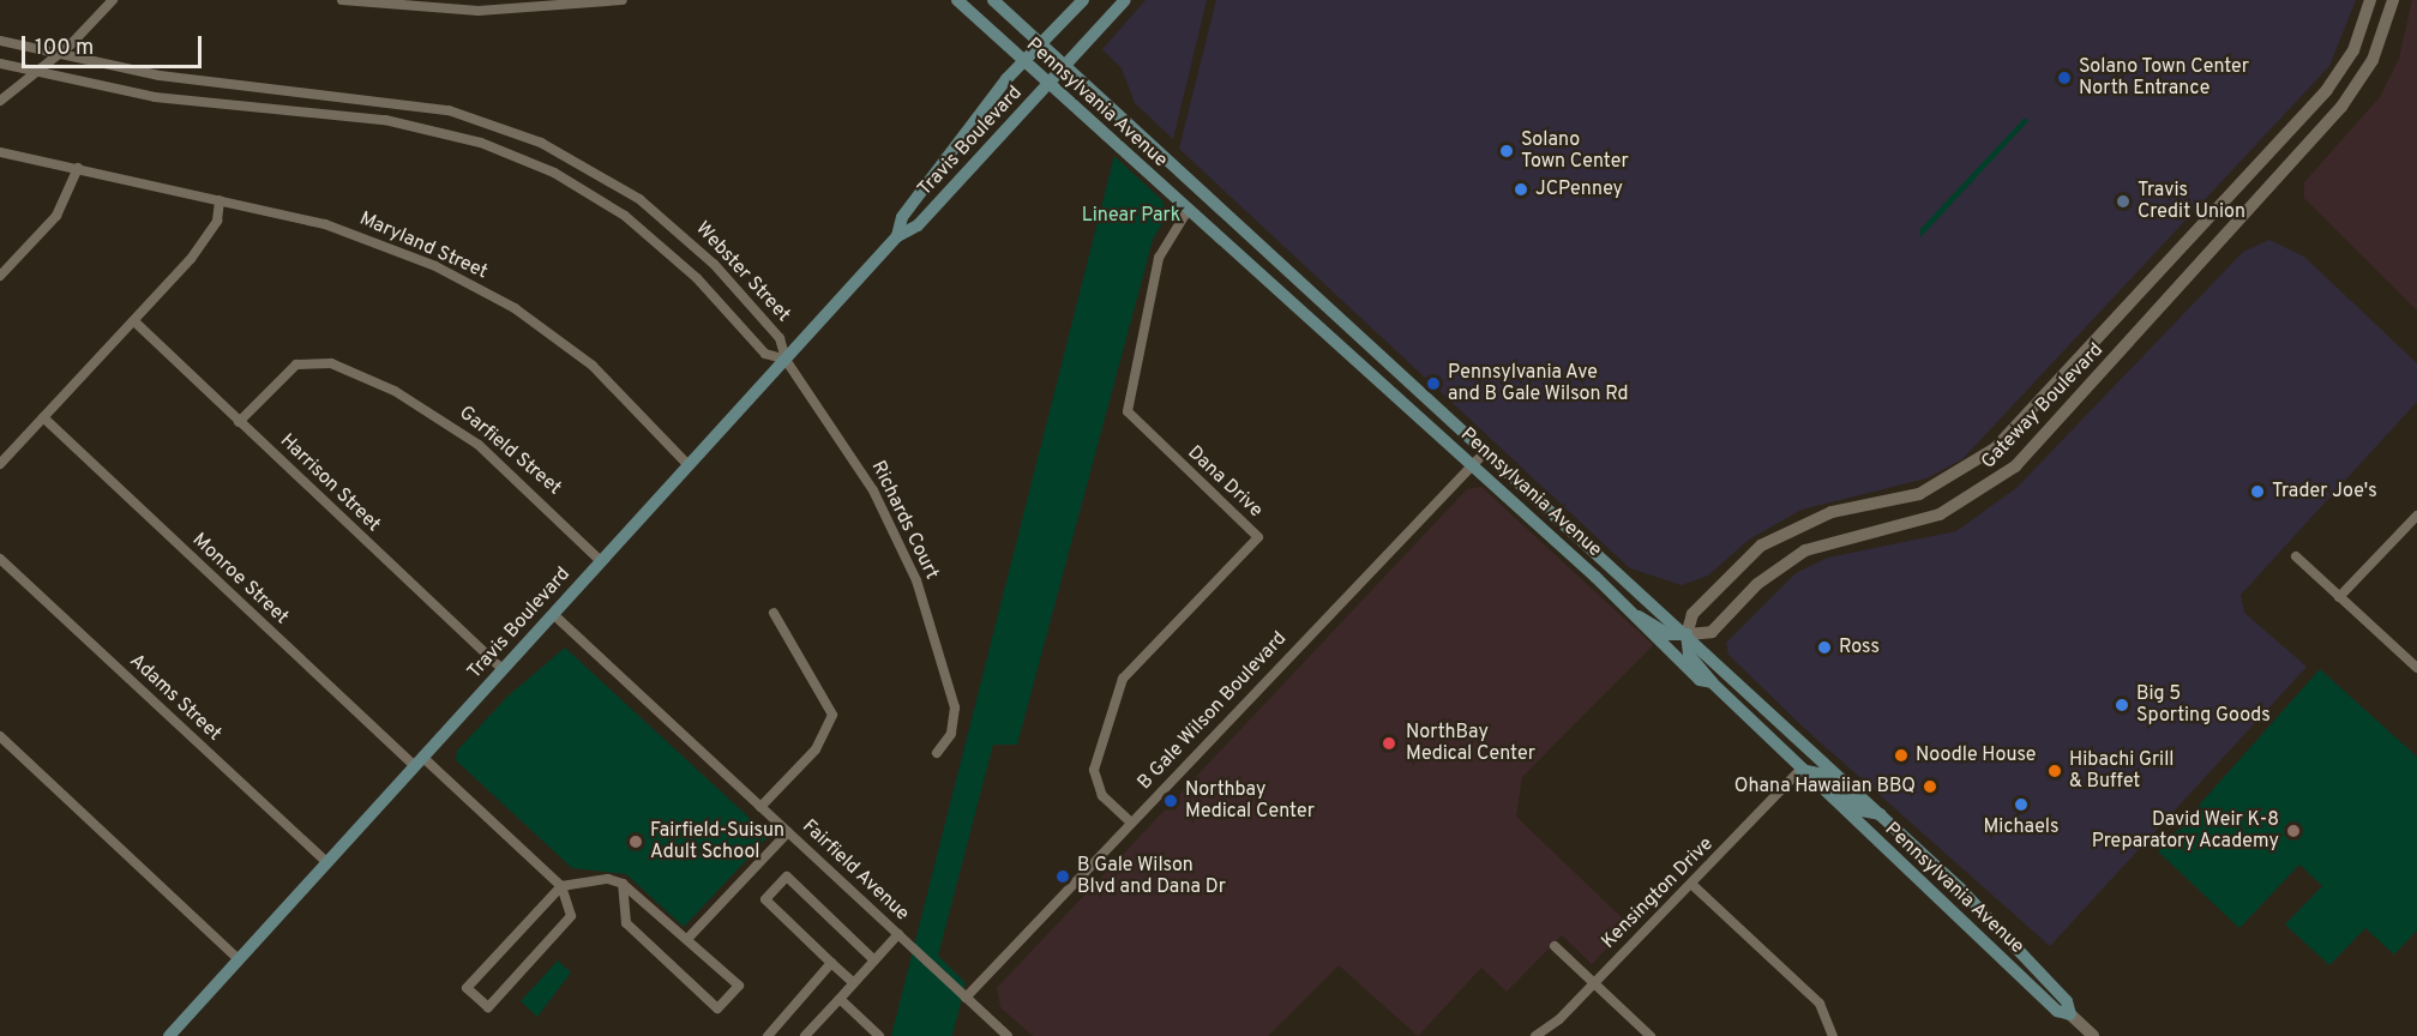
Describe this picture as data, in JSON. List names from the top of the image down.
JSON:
{
  "streets": {
    "main road": ["Pennsylvania Avenue", "Travis Boulevard"],
    "street": [
      "Maryland Street",
      "Webster Street",
      "Gateway Boulevard",
      "Garfield Street",
      "Dana Drive",
      "Harrison Street",
      "Richards Court",
      "Monroe Street",
      "Adams Street",
      "B Gale Wilson Boulevard",
      "Fairfield Avenue",
      "Kensington Drive"
    ]
  },
  "crossings": [
    ["Pennsylvania Avenue", "Travis Boulevard"],
    ["Pennsylvania Avenue", "Gateway Boulevard"],
    ["Pennsylvania Avenue", "Dana Drive"],
    ["Pennsylvania Avenue", "B Gale Wilson Boulevard"],
    ["Pennsylvania Avenue", "Kensington Drive"],
    ["Travis Boulevard", "Maryland Street"],
    ["Travis Boulevard", "Webster Street"],
    ["Travis Boulevard", "Garfield Street"],
    ["Travis Boulevard", "Harrison Street"],
    ["Travis Boulevard", "Richards Court"],
    ["Travis Boulevard", "Monroe Street"],
    ["Travis Boulevard", "Adams Street"],
    ["Travis Boulevard", "Fairfield Avenue"],
    ["Webster Street", "Richards Court"],
    ["Garfield Street", "Harrison Street"],
    ["Dana Drive", "B Gale Wilson Boulevard"],
    ["B Gale Wilson Boulevard", "Fairfield Avenue"]
  ],
  "parks": ["Linear Park"],
  "places": [
    "Solano Town Center North Entrance",
    "Solano Town Center",
    "JCPenney",
    "Travis Credit Union",
    "Pennsylvania Ave and B Gale Wilson Rd",
    "Trader Joe's",
    "Ross",
    "Big 5 Sporting Goods",
    "NorthBay Medical Center",
    "Noodle House",
    "Hibachi Grill & Buffet",
    "Ohana Hawaiian BBQ",
    "Northbay Medical Center",
    "Michaels",
    "David Weir K-8 Preparatory Academy",
    "Fairfield-Suisun Adult School",
    "B Gale Wilson Blvd and Dana Dr"
  ],
  "scale_bar": "100 m"
}
